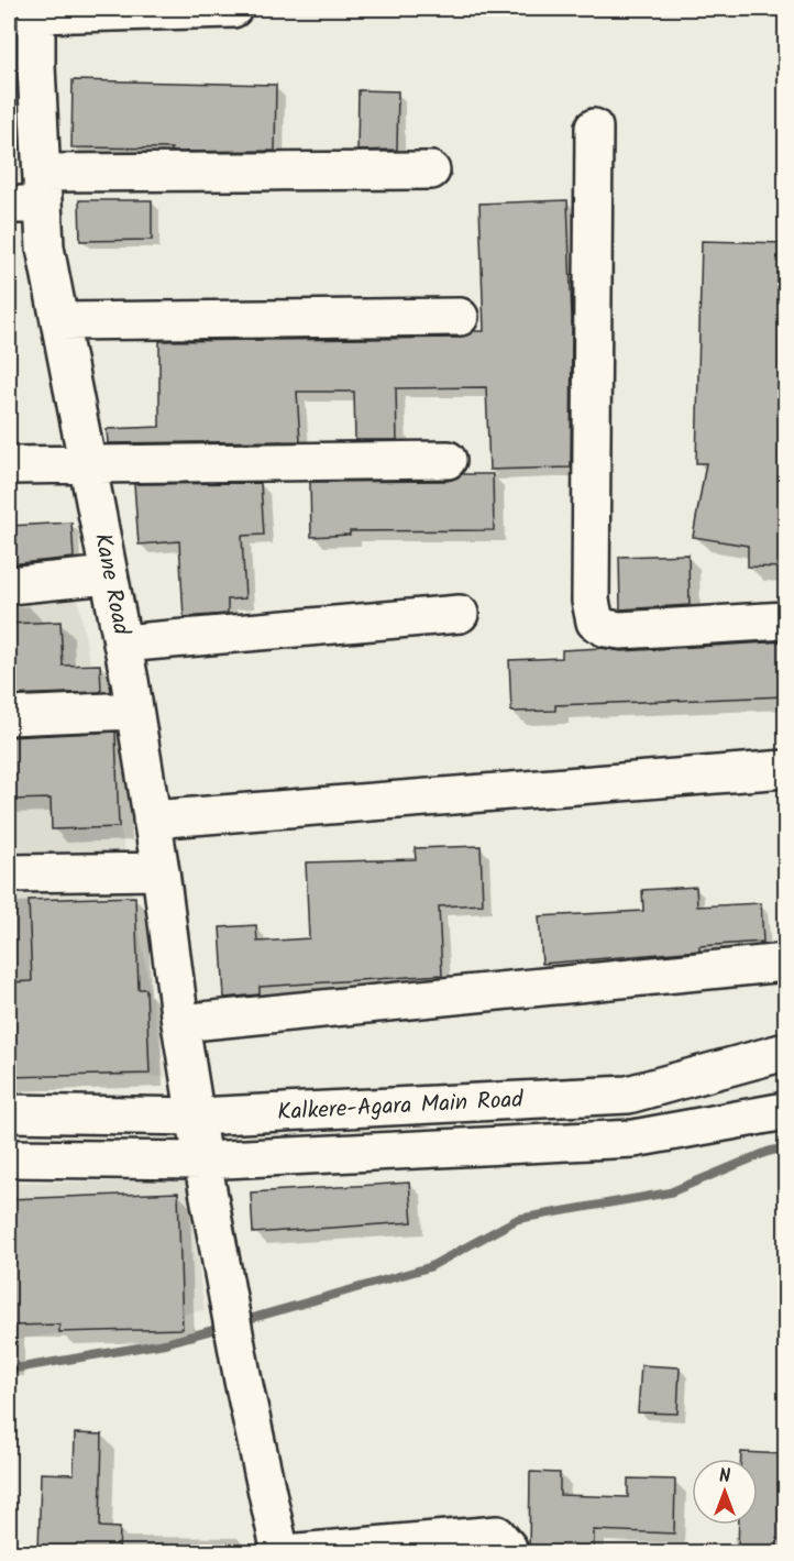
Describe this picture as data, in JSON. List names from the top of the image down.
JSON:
{
  "streets": {
    "street": ["Kane Road", "Kalkere-Agara Main Road"]
  },
  "crossings": [
    ["Kane Road", "Kalkere-Agara Main Road"]
  ],
  "north": "top"
}
